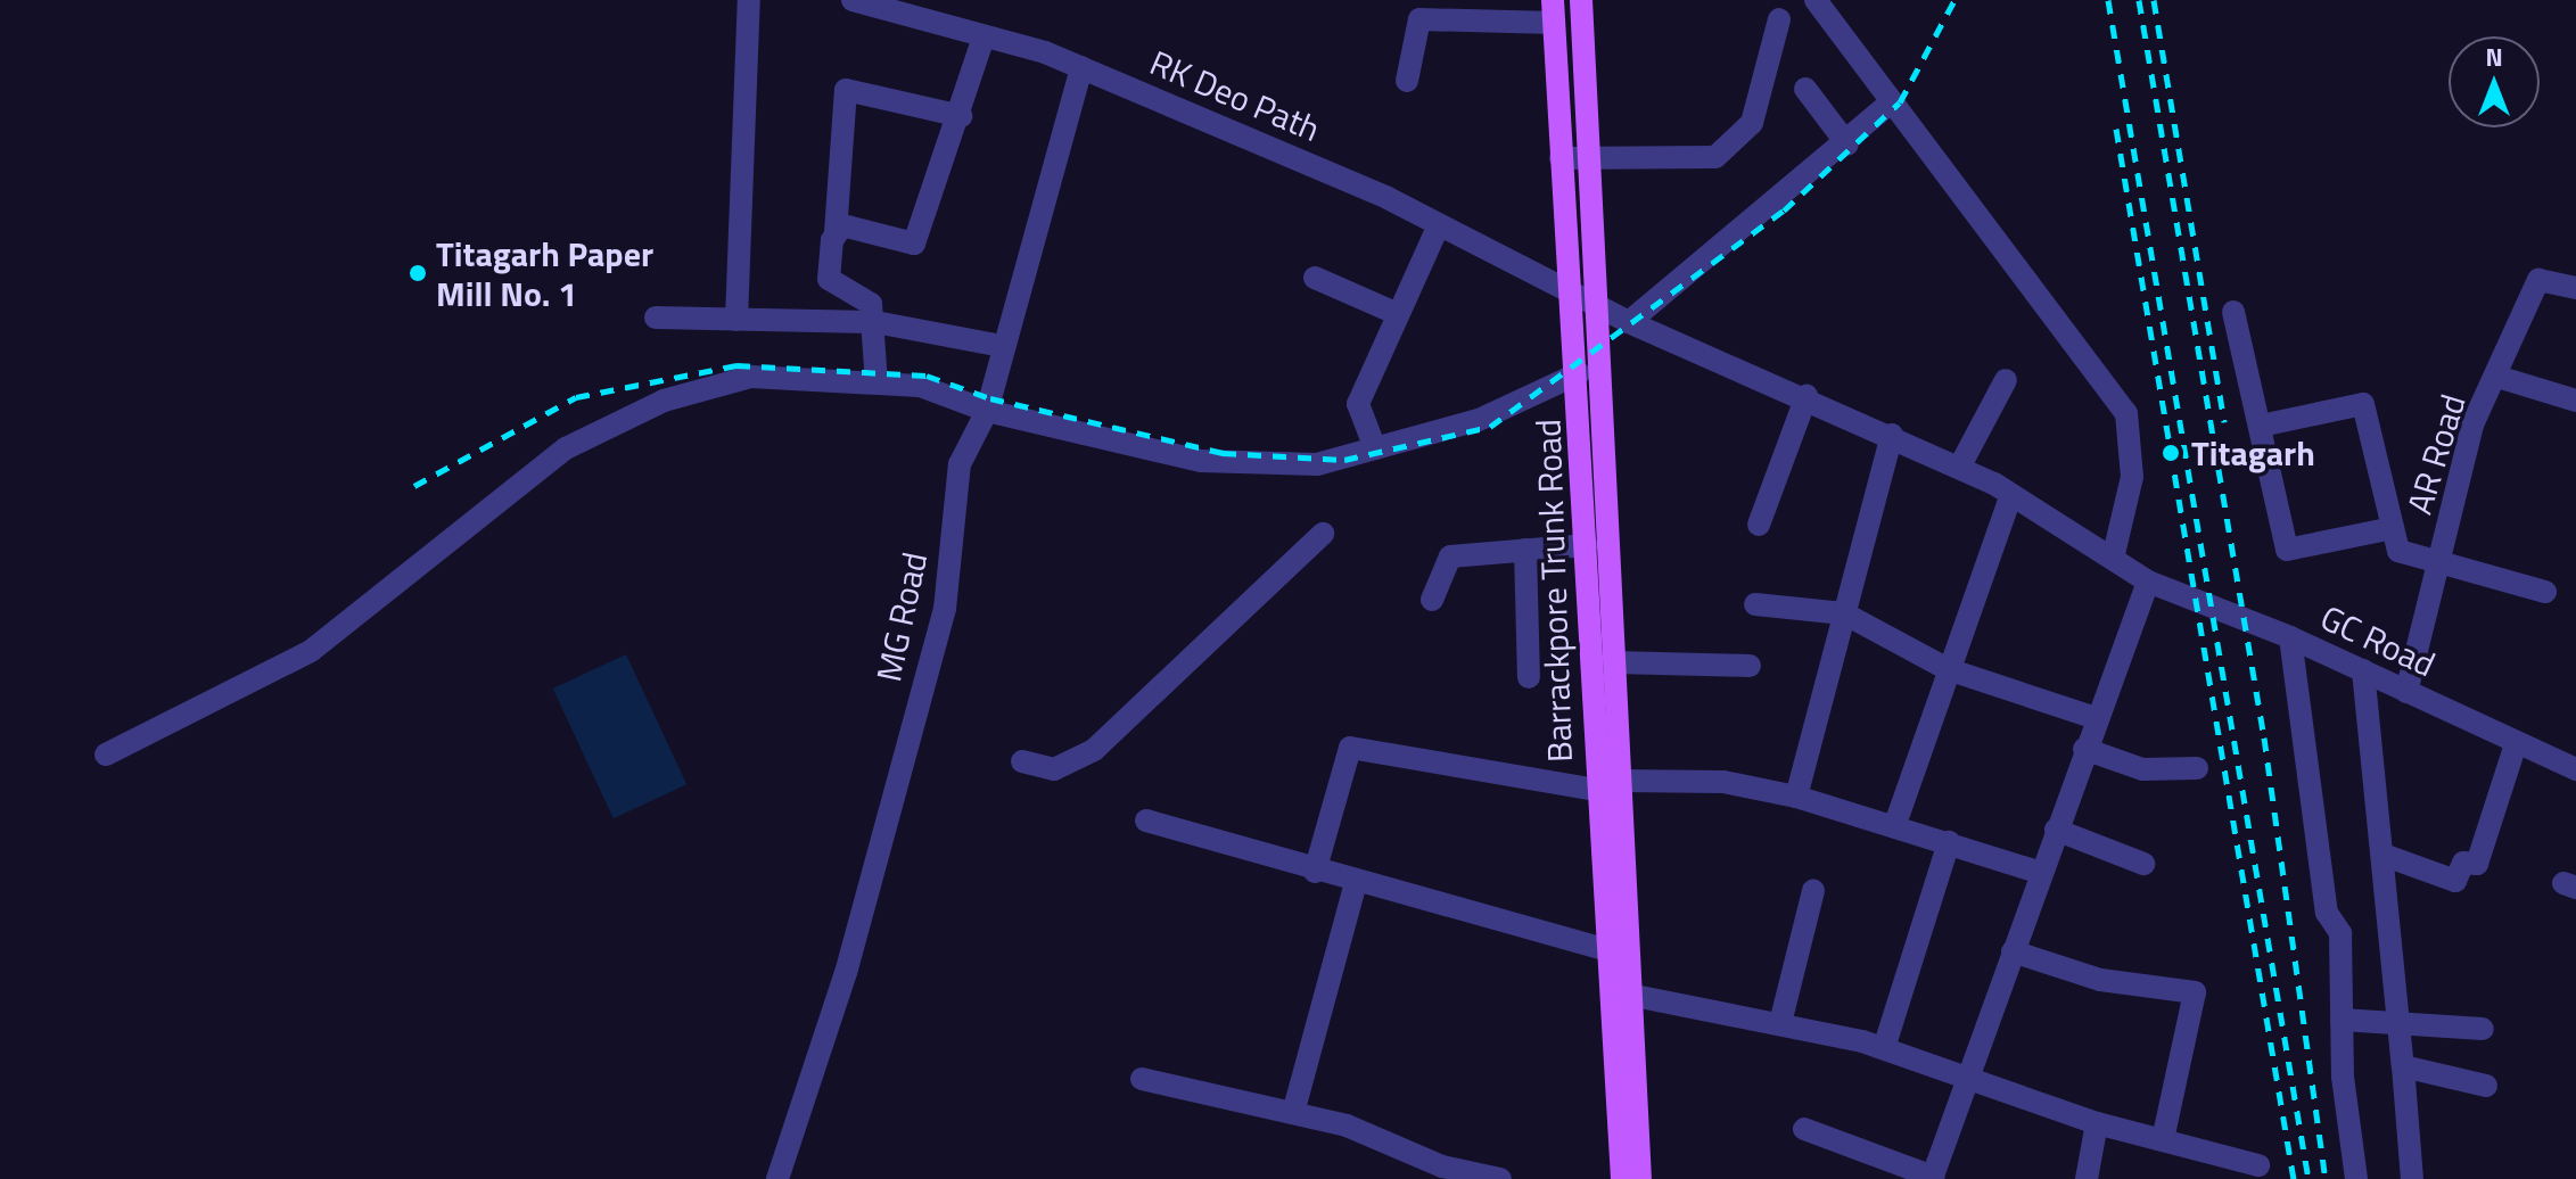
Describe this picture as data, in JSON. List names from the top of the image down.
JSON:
{
  "streets": {
    "main road": ["Barrackpore Trunk Road"],
    "street": [
      "RK Deo Path",
      "AR Road",
      "MG Road",
      "GC Road"
    ]
  },
  "crossings": [
    ["RK Deo Path", "Barrackpore Trunk Road"],
    ["RK Deo Path", "MG Road"],
    ["RK Deo Path", "GC Road"],
    ["AR Road", "GC Road"]
  ],
  "places": ["Titagarh Paper Mill No. 1", "Titagarh"],
  "north": "top"
}
